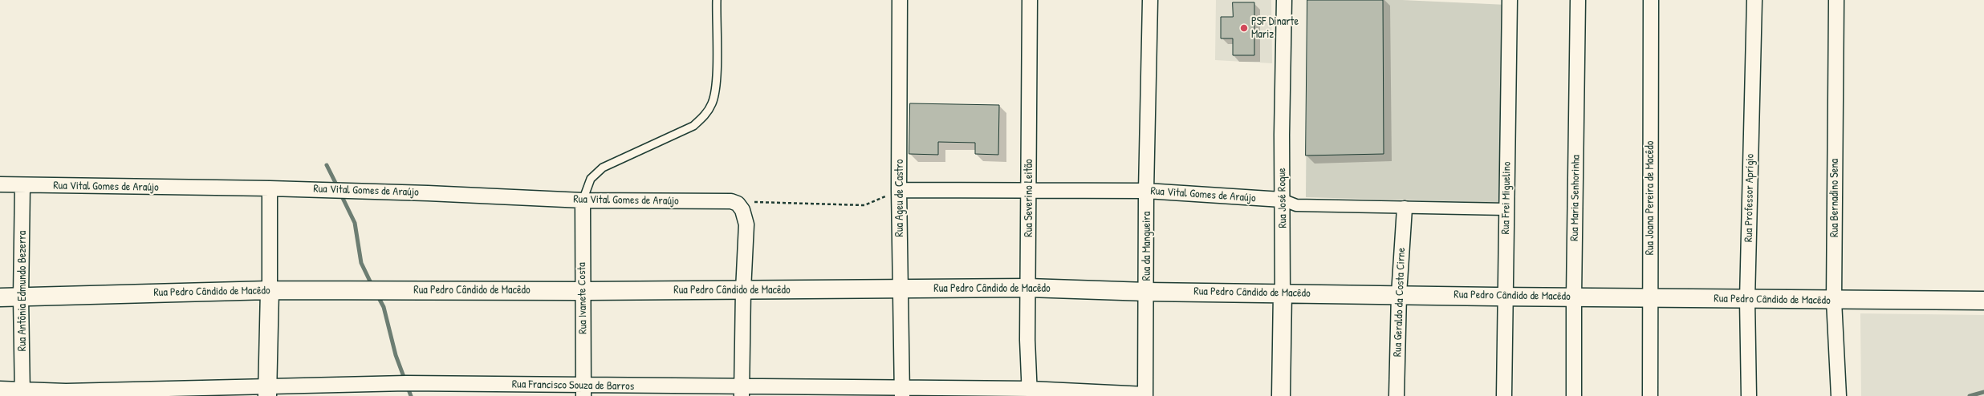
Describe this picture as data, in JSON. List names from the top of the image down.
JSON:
{
  "streets": {
    "street": [
      "Rua Vital Gomes de Araújo",
      "Rua Ageu de Castro",
      "Rua Severino Leitão",
      "Rua José Roque",
      "Rua Frei Miguelino",
      "Rua Maria Senhorinha",
      "Rua Joana Pereira de Macêdo",
      "Rua Professor Aprígio",
      "Rua Bernadino Sena",
      "Rua da Mangueira",
      "Rua Pedro Cândido de Macêdo",
      "Rua Antônia Edmundo Bezerra",
      "Rua Ivanete Costa",
      "Rua Geraldo da Costa Cirne",
      "Rua Francisco Souza de Barros"
    ]
  },
  "crossings": [
    ["Rua Vital Gomes de Araújo", "Rua Ageu de Castro"],
    ["Rua Vital Gomes de Araújo", "Rua Severino Leitão"],
    ["Rua Vital Gomes de Araújo", "Rua José Roque"],
    ["Rua Vital Gomes de Araújo", "Rua Frei Miguelino"],
    ["Rua Vital Gomes de Araújo", "Rua da Mangueira"],
    ["Rua Vital Gomes de Araújo", "Rua Antônia Edmundo Bezerra"],
    ["Rua Vital Gomes de Araújo", "Rua Ivanete Costa"],
    ["Rua Vital Gomes de Araújo", "Rua Geraldo da Costa Cirne"],
    ["Rua Ageu de Castro", "Rua Pedro Cândido de Macêdo"],
    ["Rua Ageu de Castro", "Rua Francisco Souza de Barros"],
    ["Rua Severino Leitão", "Rua Pedro Cândido de Macêdo"],
    ["Rua Severino Leitão", "Rua Francisco Souza de Barros"],
    ["Rua José Roque", "Rua Pedro Cândido de Macêdo"],
    ["Rua Frei Miguelino", "Rua Pedro Cândido de Macêdo"],
    ["Rua Maria Senhorinha", "Rua Pedro Cândido de Macêdo"],
    ["Rua Joana Pereira de Macêdo", "Rua Pedro Cândido de Macêdo"],
    ["Rua Professor Aprígio", "Rua Pedro Cândido de Macêdo"],
    ["Rua Bernadino Sena", "Rua Pedro Cândido de Macêdo"],
    ["Rua da Mangueira", "Rua Pedro Cândido de Macêdo"],
    ["Rua da Mangueira", "Rua Francisco Souza de Barros"],
    ["Rua Pedro Cândido de Macêdo", "Rua Antônia Edmundo Bezerra"],
    ["Rua Pedro Cândido de Macêdo", "Rua Ivanete Costa"],
    ["Rua Pedro Cândido de Macêdo", "Rua Geraldo da Costa Cirne"],
    ["Rua Antônia Edmundo Bezerra", "Rua Francisco Souza de Barros"],
    ["Rua Ivanete Costa", "Rua Francisco Souza de Barros"]
  ],
  "places": ["PSF Dinarte Mariz"]
}
